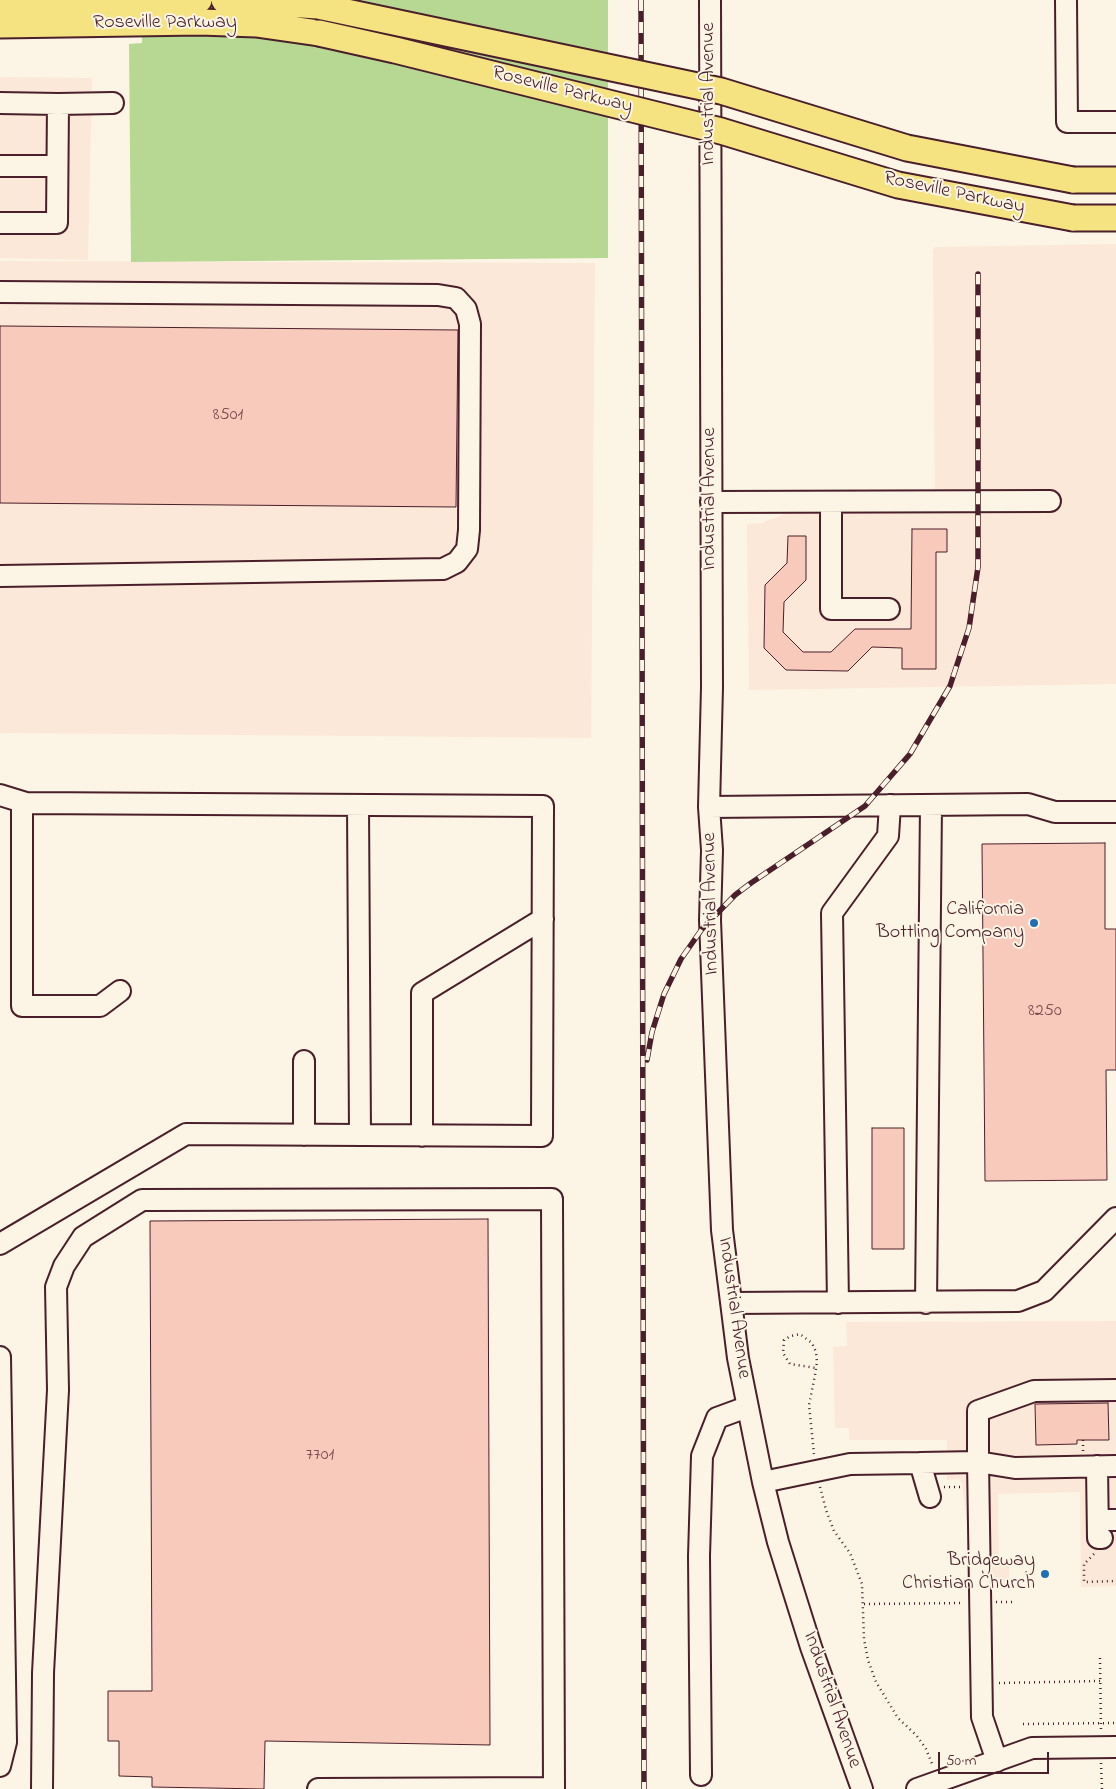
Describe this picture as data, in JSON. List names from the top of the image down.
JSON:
{
  "streets": {
    "main road": ["Roseville Parkway"],
    "street": ["Industrial Avenue"]
  },
  "places": ["California Bottling Company", "Bridgeway Christian Church"],
  "house_numbers": ["8501", "8250", "7701"],
  "scale_bar": "50 m"
}
